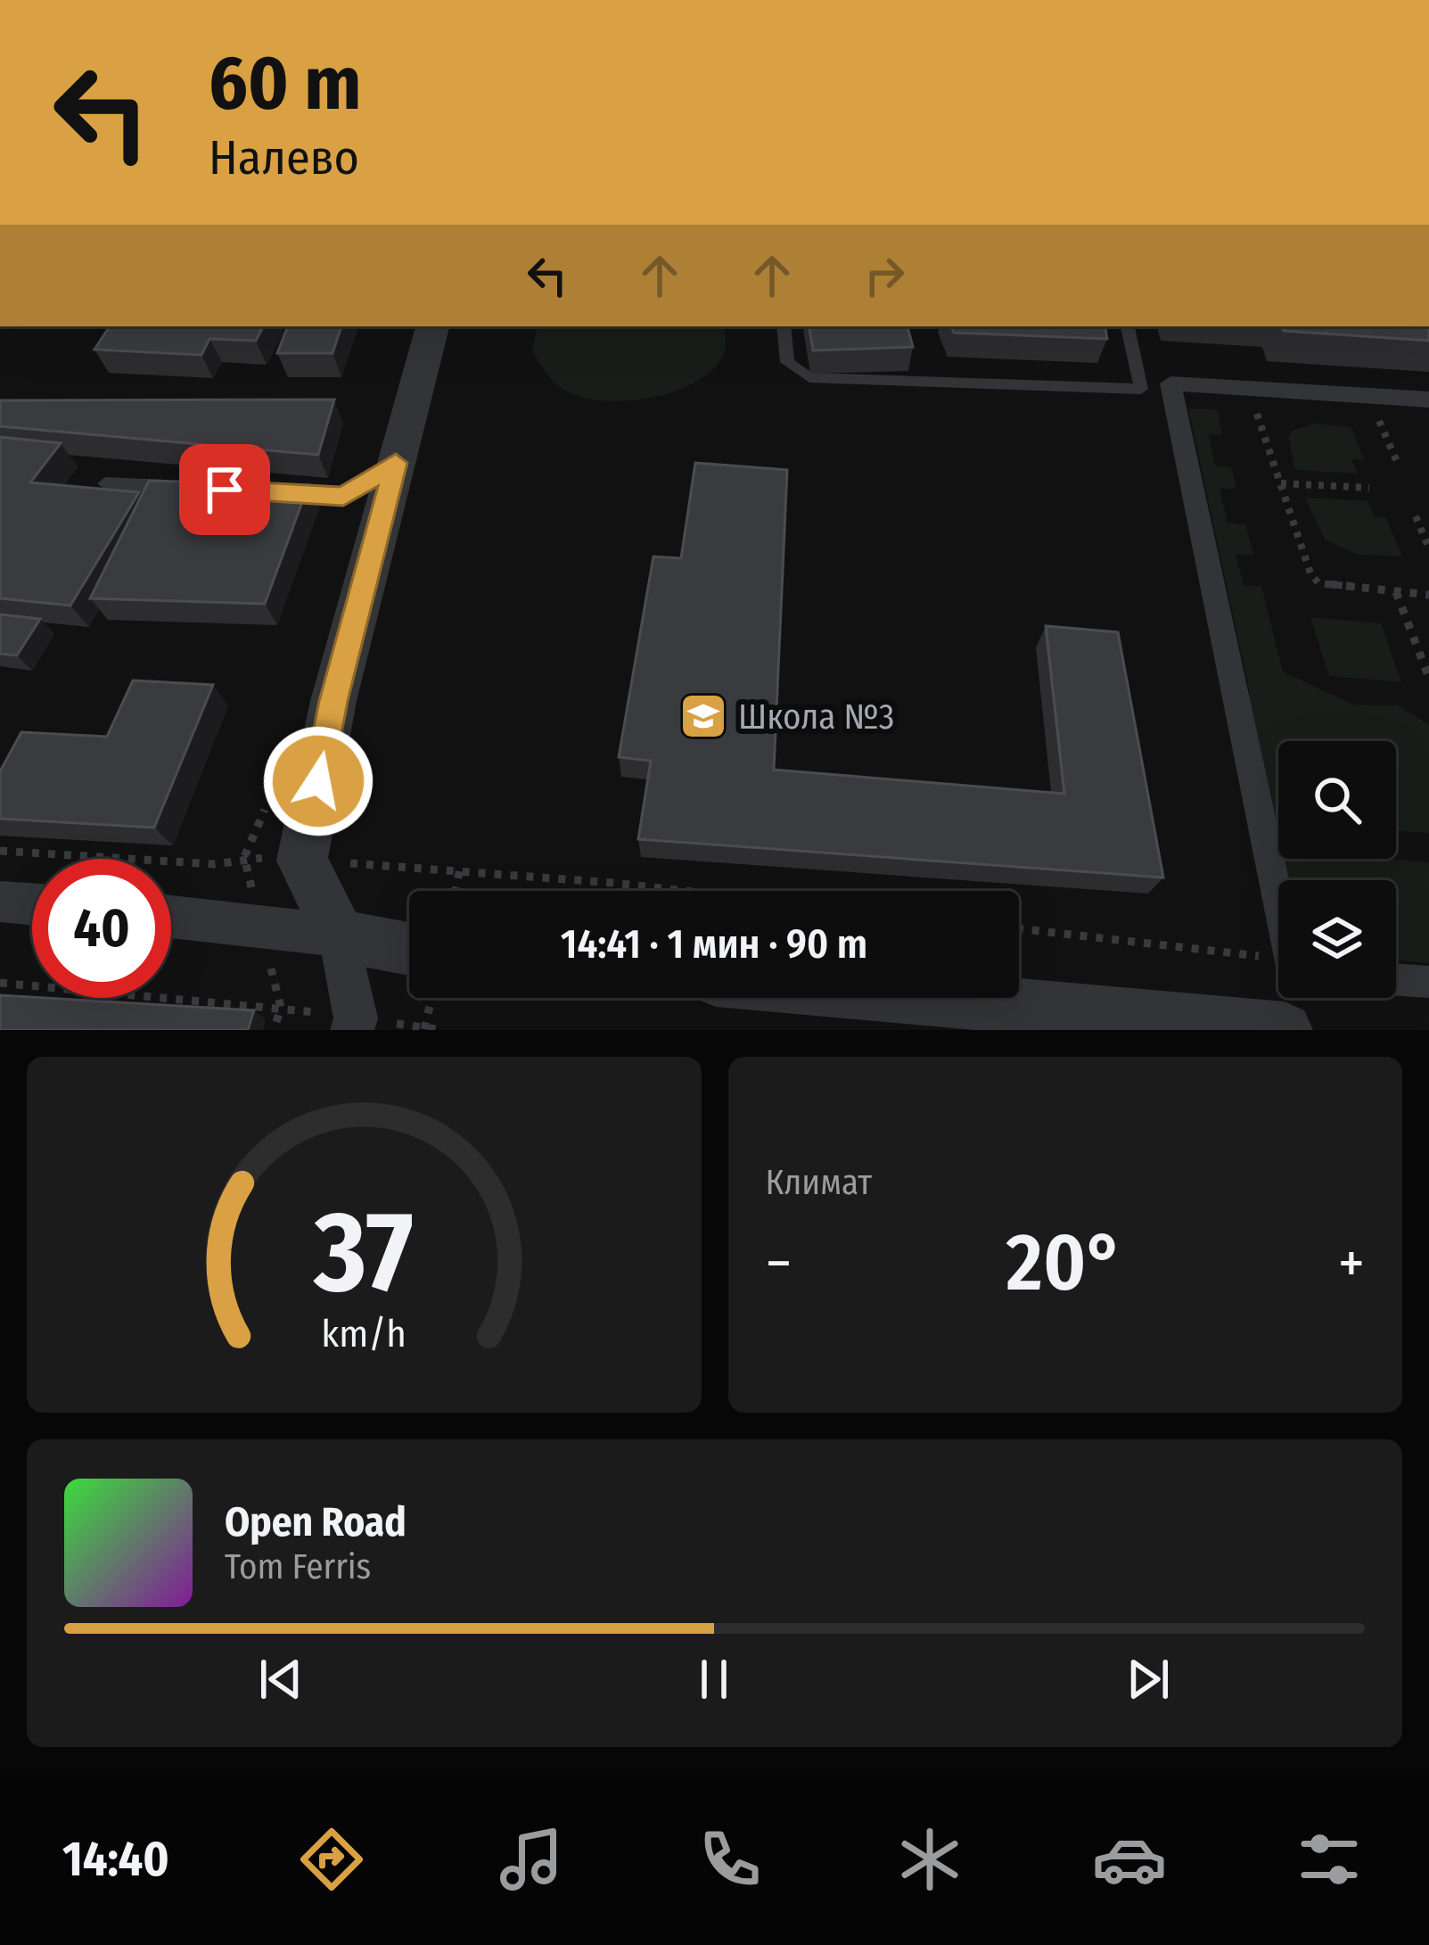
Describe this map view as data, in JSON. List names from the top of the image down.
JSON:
{
  "places": {
    "school or university": ["Школа №3"]
  },
  "page": {
    "turn": ["60 m", "Налево"],
    "limit": "40",
    "trip": "14:41 · 1 мин · 90 m",
    "tile": "Климат",
    "heat": ["−", "20°", "+"],
    "song": ["Open Road", "Tom Ferris"],
    "tabs": "14:40",
    "gauge": ["37", "km/h"]
  }
}
